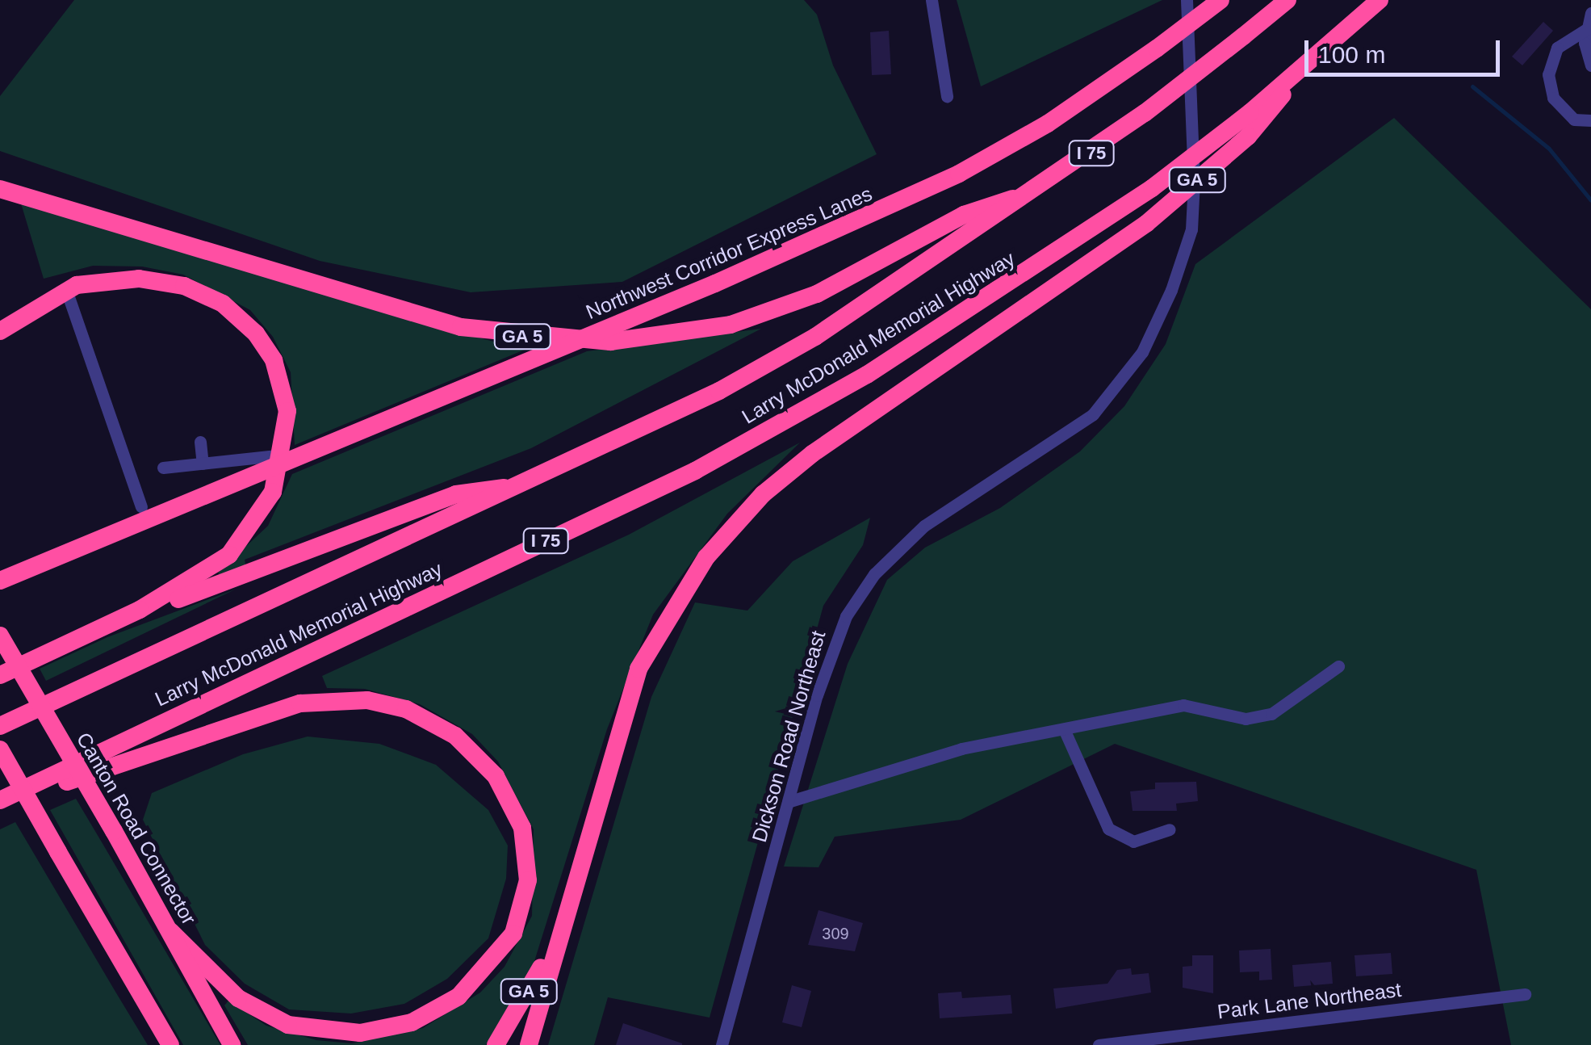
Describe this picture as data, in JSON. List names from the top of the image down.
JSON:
{
  "streets": {
    "highway": [
      "I 75",
      "GA 5",
      "Northwest Corridor Express Lanes",
      "Larry McDonald Memorial Highway",
      "Canton Road Connector"
    ],
    "street": ["Dickson Road Northeast", "Park Lane Northeast"]
  },
  "crossings": [
    ["GA 5", "Larry McDonald Memorial Highway"]
  ],
  "house_numbers": ["309"],
  "scale_bar": "100 m"
}
